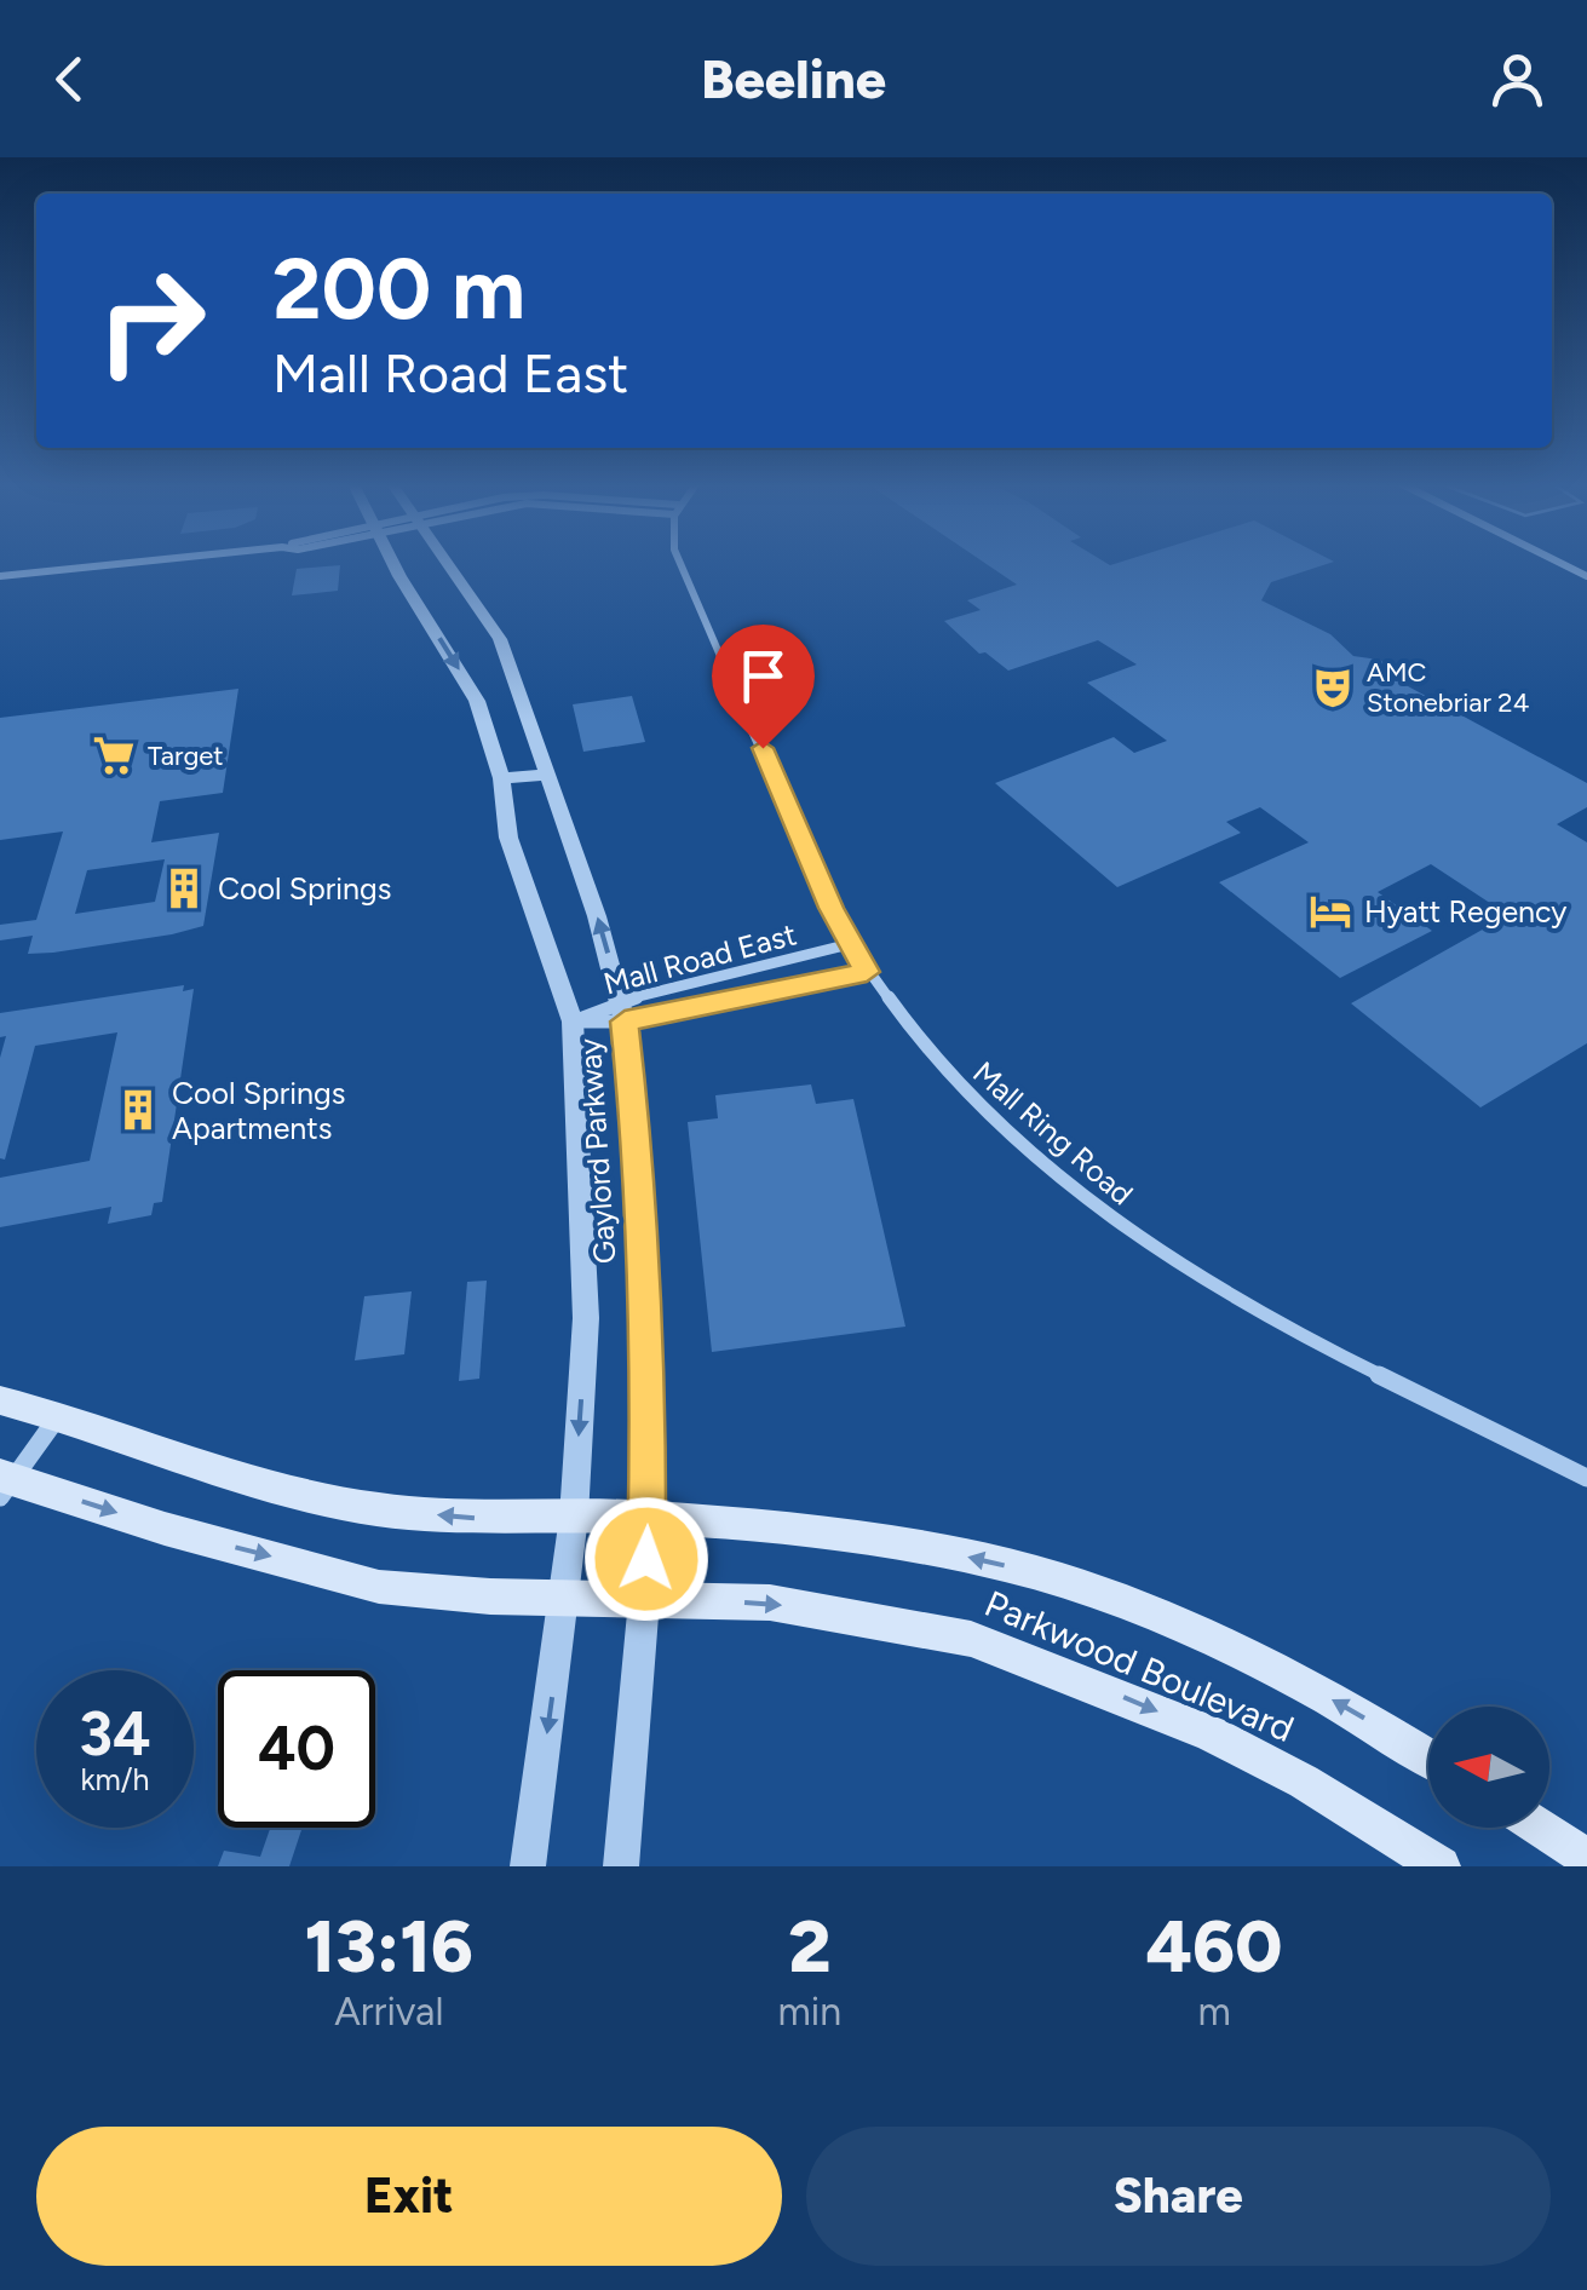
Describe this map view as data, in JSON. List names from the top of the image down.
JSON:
{
  "streets": {
    "main road": ["Parkwood Boulevard"],
    "street": ["Mall Road East", "Mall Ring Road", "Gaylord Parkway"]
  },
  "crossings": [
    ["Mall Road East", "Mall Ring Road"],
    ["Mall Road East", "Gaylord Parkway"],
    ["Gaylord Parkway", "Parkwood Boulevard"]
  ],
  "places": {
    "theatre": ["AMC Stonebriar 24"],
    "supermarket": ["Target"],
    "building": ["Cool Springs", "Cool Springs Apartments"],
    "hotel": ["Hyatt Regency"]
  },
  "north": "left",
  "page": {
    "header": "Beeline",
    "turn": ["200 m", "Mall Road East"],
    "speed": "34 km/h",
    "limit": "40",
    "eta": [
      "13:16",
      "Arrival",
      "2",
      "min",
      "460",
      "m"
    ],
    "buttons": ["Exit", "Share"]
  }
}
